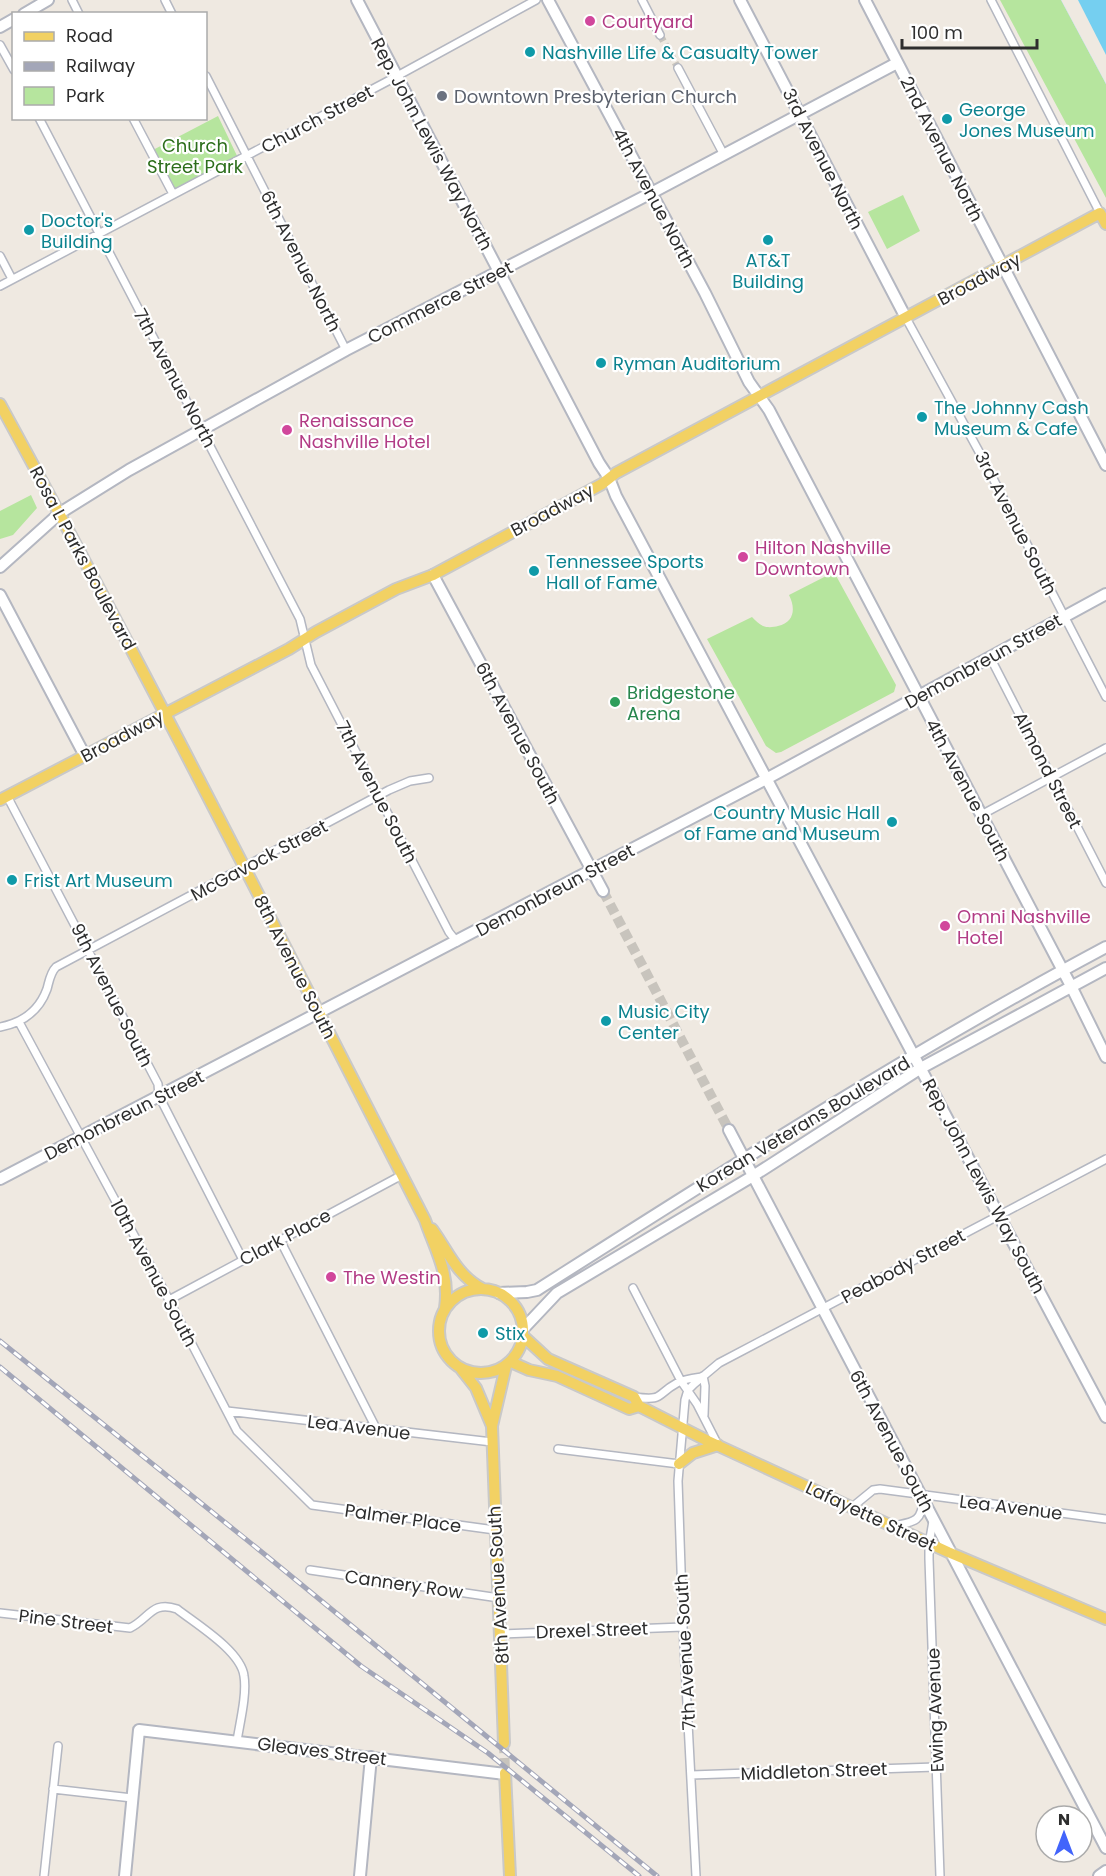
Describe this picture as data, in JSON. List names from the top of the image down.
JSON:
{
  "streets": {
    "main road": [
      "Broadway",
      "Rosa L Parks Boulevard",
      "8th Avenue South",
      "Lafayette Street"
    ],
    "street": [
      "Church Street",
      "Rep. John Lewis Way North",
      "2nd Avenue North",
      "3rd Avenue North",
      "4th Avenue North",
      "6th Avenue North",
      "Commerce Street",
      "7th Avenue North",
      "3rd Avenue South",
      "Demonbreun Street",
      "6th Avenue South",
      "Almond Street",
      "4th Avenue South",
      "7th Avenue South",
      "McGavock Street",
      "9th Avenue South",
      "Korean Veterans Boulevard",
      "Rep. John Lewis Way South",
      "Clark Place",
      "Peabody Street",
      "10th Avenue South",
      "Lea Avenue",
      "Palmer Place",
      "Cannery Row",
      "Pine Street",
      "Drexel Street",
      "Ewing Avenue",
      "Gleaves Street",
      "Middleton Street"
    ]
  },
  "crossings": [
    ["Church Street", "Rep. John Lewis Way North"],
    ["Church Street", "6th Avenue North"],
    ["Church Street", "7th Avenue North"],
    ["Rep. John Lewis Way North", "Broadway"],
    ["Rep. John Lewis Way North", "Commerce Street"],
    ["Rep. John Lewis Way North", "Rep. John Lewis Way South"],
    ["2nd Avenue North", "Broadway"],
    ["2nd Avenue North", "Commerce Street"],
    ["3rd Avenue North", "Broadway"],
    ["3rd Avenue North", "Commerce Street"],
    ["3rd Avenue North", "3rd Avenue South"],
    ["4th Avenue North", "Broadway"],
    ["4th Avenue North", "Commerce Street"],
    ["4th Avenue North", "4th Avenue South"],
    ["6th Avenue North", "Commerce Street"],
    ["Broadway", "7th Avenue North"],
    ["Broadway", "3rd Avenue South"],
    ["Broadway", "Rosa L Parks Boulevard"],
    ["Broadway", "6th Avenue South"],
    ["Broadway", "4th Avenue South"],
    ["Broadway", "7th Avenue South"],
    ["Broadway", "8th Avenue South"],
    ["Broadway", "9th Avenue South"],
    ["Broadway", "Rep. John Lewis Way South"],
    ["Commerce Street", "7th Avenue North"],
    ["Commerce Street", "Rosa L Parks Boulevard"],
    ["7th Avenue North", "7th Avenue South"],
    ["3rd Avenue South", "Demonbreun Street"],
    ["Rosa L Parks Boulevard", "8th Avenue South"],
    ["Demonbreun Street", "6th Avenue South"],
    ["Demonbreun Street", "Almond Street"],
    ["Demonbreun Street", "4th Avenue South"],
    ["Demonbreun Street", "7th Avenue South"],
    ["Demonbreun Street", "8th Avenue South"],
    ["Demonbreun Street", "9th Avenue South"],
    ["Demonbreun Street", "Rep. John Lewis Way South"],
    ["Demonbreun Street", "10th Avenue South"],
    ["6th Avenue South", "Korean Veterans Boulevard"],
    ["6th Avenue South", "Peabody Street"],
    ["6th Avenue South", "Lea Avenue"],
    ["6th Avenue South", "Lafayette Street"],
    ["6th Avenue South", "Ewing Avenue"],
    ["4th Avenue South", "Korean Veterans Boulevard"],
    ["7th Avenue South", "McGavock Street"],
    ["7th Avenue South", "Lafayette Street"],
    ["7th Avenue South", "Drexel Street"],
    ["7th Avenue South", "Middleton Street"],
    ["McGavock Street", "8th Avenue South"],
    ["McGavock Street", "9th Avenue South"],
    ["McGavock Street", "10th Avenue South"],
    ["8th Avenue South", "Korean Veterans Boulevard"],
    ["8th Avenue South", "Clark Place"],
    ["8th Avenue South", "Lea Avenue"],
    ["8th Avenue South", "Lafayette Street"],
    ["8th Avenue South", "Palmer Place"],
    ["8th Avenue South", "Cannery Row"],
    ["8th Avenue South", "Drexel Street"],
    ["9th Avenue South", "Clark Place"],
    ["Korean Veterans Boulevard", "Rep. John Lewis Way South"],
    ["Korean Veterans Boulevard", "Lafayette Street"],
    ["Rep. John Lewis Way South", "Peabody Street"],
    ["Clark Place", "10th Avenue South"],
    ["Peabody Street", "Lafayette Street"],
    ["10th Avenue South", "Lea Avenue"],
    ["10th Avenue South", "Palmer Place"],
    ["Lea Avenue", "Lafayette Street"],
    ["Lafayette Street", "Ewing Avenue"],
    ["Pine Street", "Gleaves Street"],
    ["Ewing Avenue", "Middleton Street"]
  ],
  "parks": ["Church Street Park"],
  "places": [
    "Courtyard",
    "Nashville Life & Casualty Tower",
    "Downtown Presbyterian Church",
    "George Jones Museum",
    "Doctor's Building",
    "AT&T Building",
    "Ryman Auditorium",
    "The Johnny Cash Museum & Cafe",
    "Renaissance Nashville Hotel",
    "Hilton Nashville Downtown",
    "Tennessee Sports Hall of Fame",
    "Bridgestone Arena",
    "Country Music Hall of Fame and Museum",
    "Frist Art Museum",
    "Omni Nashville Hotel",
    "Music City Center",
    "The Westin",
    "Stix"
  ],
  "legend": ["Road", "Railway", "Park"],
  "scale_bar": "100 m",
  "north": "top"
}
